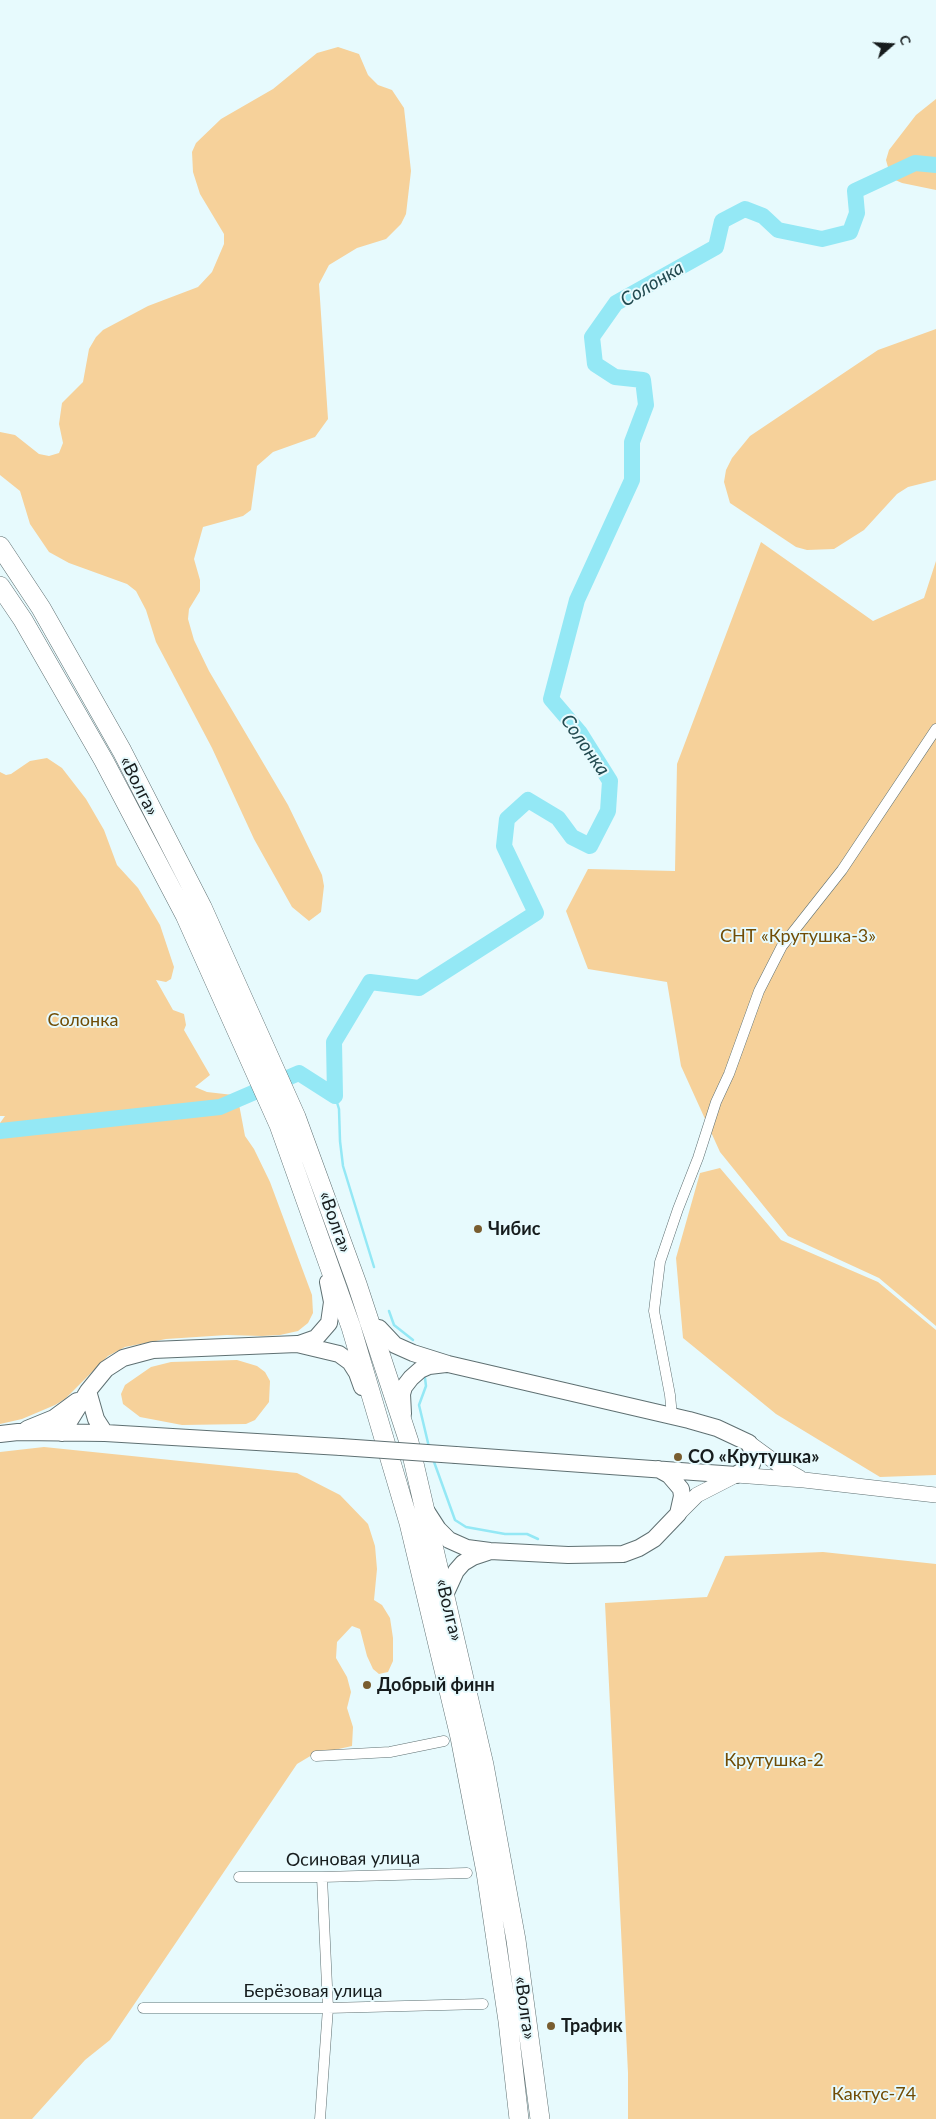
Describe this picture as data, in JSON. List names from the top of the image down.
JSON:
{
  "streets": {
    "highway": ["«Волга»"],
    "street": ["Осиновая улица", "Берёзовая улица"]
  },
  "water": ["Солонка"],
  "parks": [
    "СНТ «Крутушка-3»",
    "Солонка",
    "Крутушка-2",
    "Кактус-74"
  ],
  "places": [
    "Чибис",
    "СО «Крутушка»",
    "Добрый финн",
    "Трафик"
  ],
  "north": "right"
}
